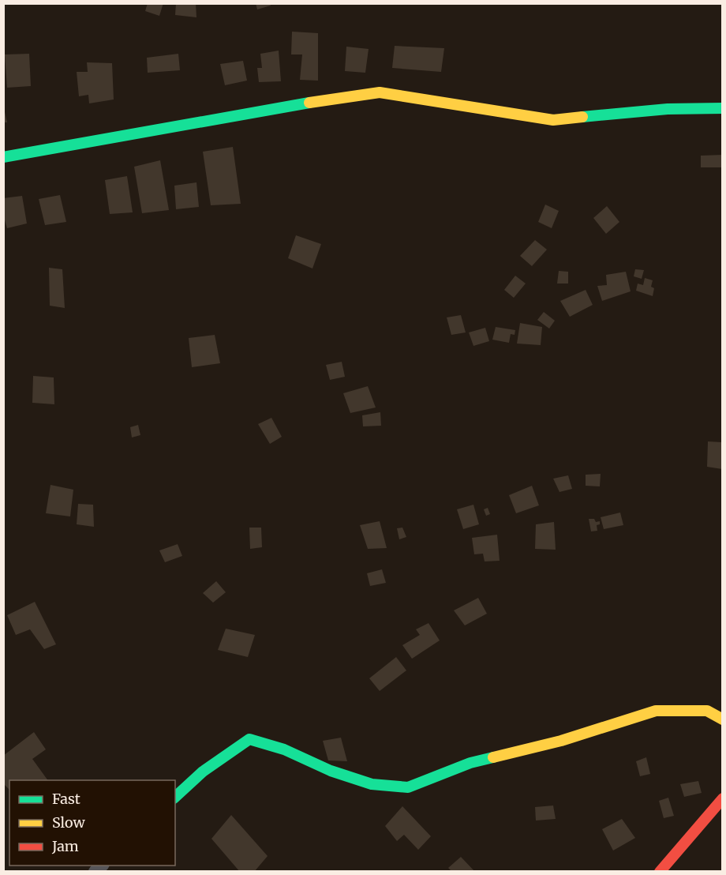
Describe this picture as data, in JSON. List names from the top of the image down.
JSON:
{
  "legend": ["Fast", "Slow", "Jam"]
}
